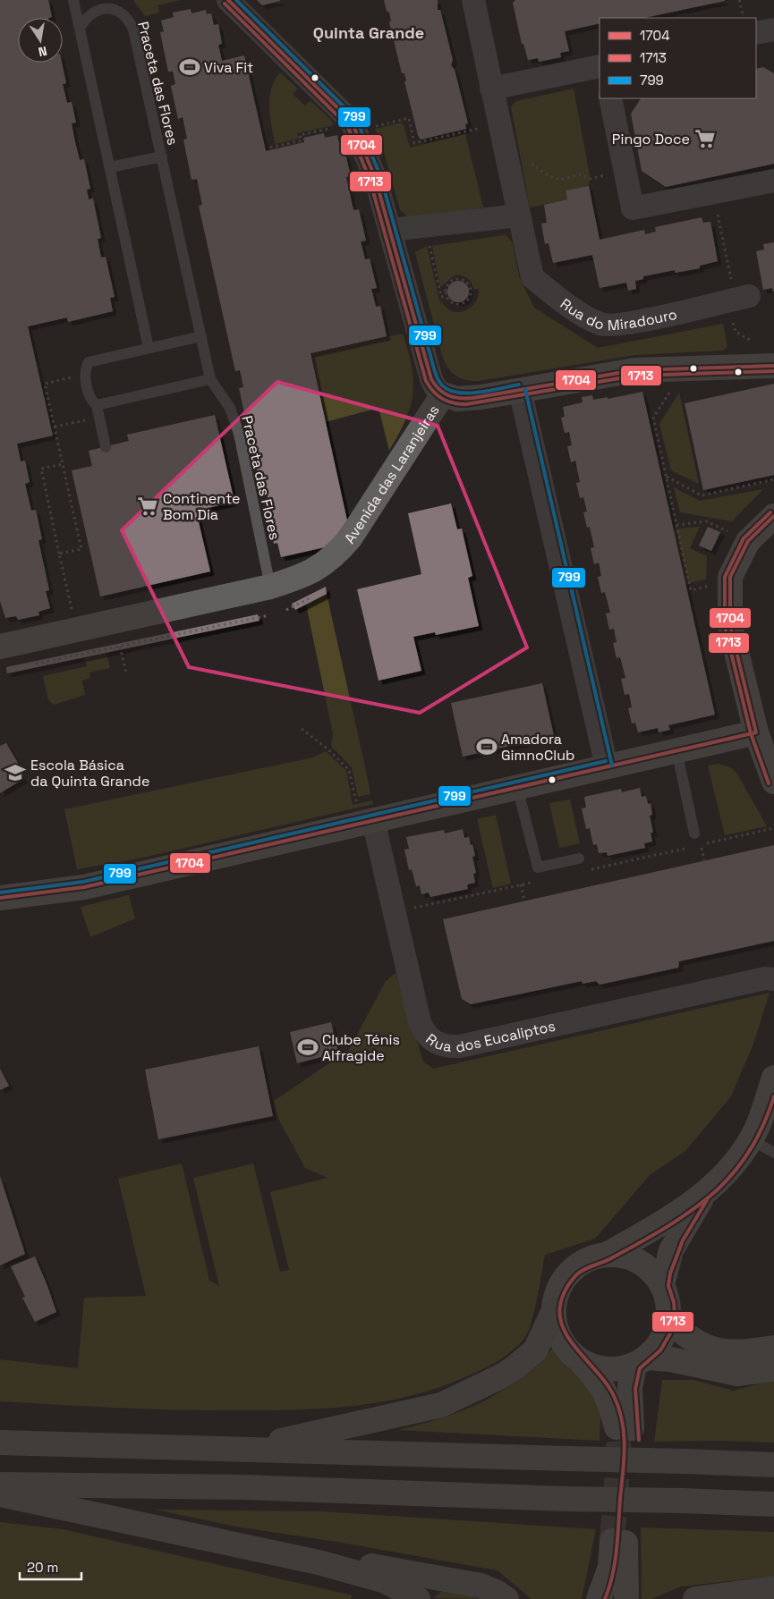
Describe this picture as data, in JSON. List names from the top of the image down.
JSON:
{
  "streets": {
    "street": ["Rua do Miradouro", "Avenida das Laranjeiras", "Rua dos Eucaliptos"],
    "lane": ["Praceta das Flores"]
  },
  "crossings": [
    ["Praceta das Flores", "Avenida das Laranjeiras"]
  ],
  "districts": ["Quinta Grande"],
  "places": {
    "sports": ["Viva Fit", "Amadora GimnoClub", "Clube Ténis Alfragide"],
    "supermarket": ["Pingo Doce", "Continente Bom Dia"],
    "school or university": ["Escola Básica da Quinta Grande"]
  },
  "lines": ["transit line 1704", "transit line 799", "transit line 1713"],
  "legend": ["1704", "1713", "799"],
  "scale_bar": "20 m",
  "north": "bottom"
}
